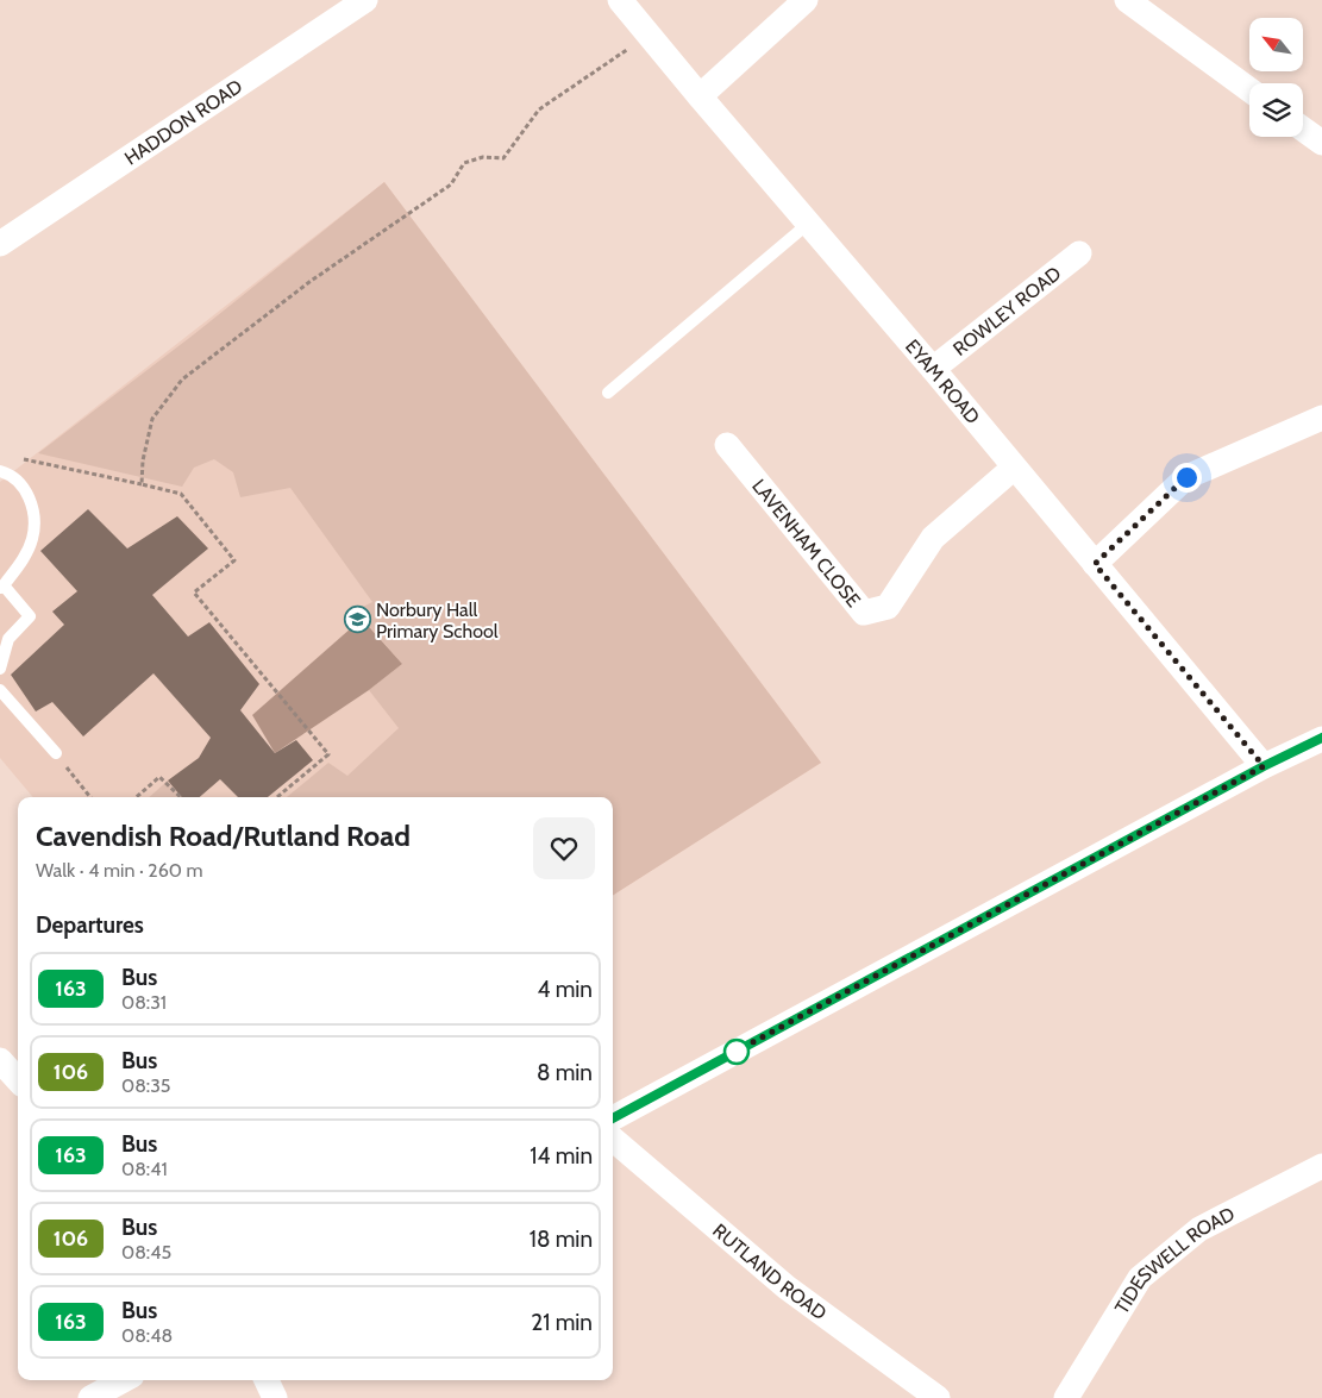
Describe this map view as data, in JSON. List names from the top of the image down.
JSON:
{
  "streets": {
    "street": [
      "HADDON ROAD",
      "ROWLEY ROAD",
      "EYAM ROAD",
      "LAVENHAM CLOSE",
      "TIDESWELL ROAD",
      "RUTLAND ROAD"
    ]
  },
  "crossings": [
    ["ROWLEY ROAD", "EYAM ROAD"],
    ["EYAM ROAD", "LAVENHAM CLOSE"]
  ],
  "places": {
    "school or university": ["Norbury Hall Primary School"]
  },
  "lines": ["bus line 163"],
  "north": "top left",
  "page": {
    "heading": [
      ["Cavendish Road/Rutland Road", "Walk · 4 min · 260 m"],
      "Departures"
    ],
    "list": [
      {
        "mark": "163",
        "name": "Bus",
        "note": "08:31",
        "value": "4 min"
      },
      {
        "mark": "106",
        "name": "Bus",
        "note": "08:35",
        "value": "8 min"
      },
      {
        "mark": "163",
        "name": "Bus",
        "note": "08:41",
        "value": "14 min"
      },
      {
        "mark": "106",
        "name": "Bus",
        "note": "08:45",
        "value": "18 min"
      },
      {
        "mark": "163",
        "name": "Bus",
        "note": "08:48",
        "value": "21 min"
      }
    ]
  }
}
